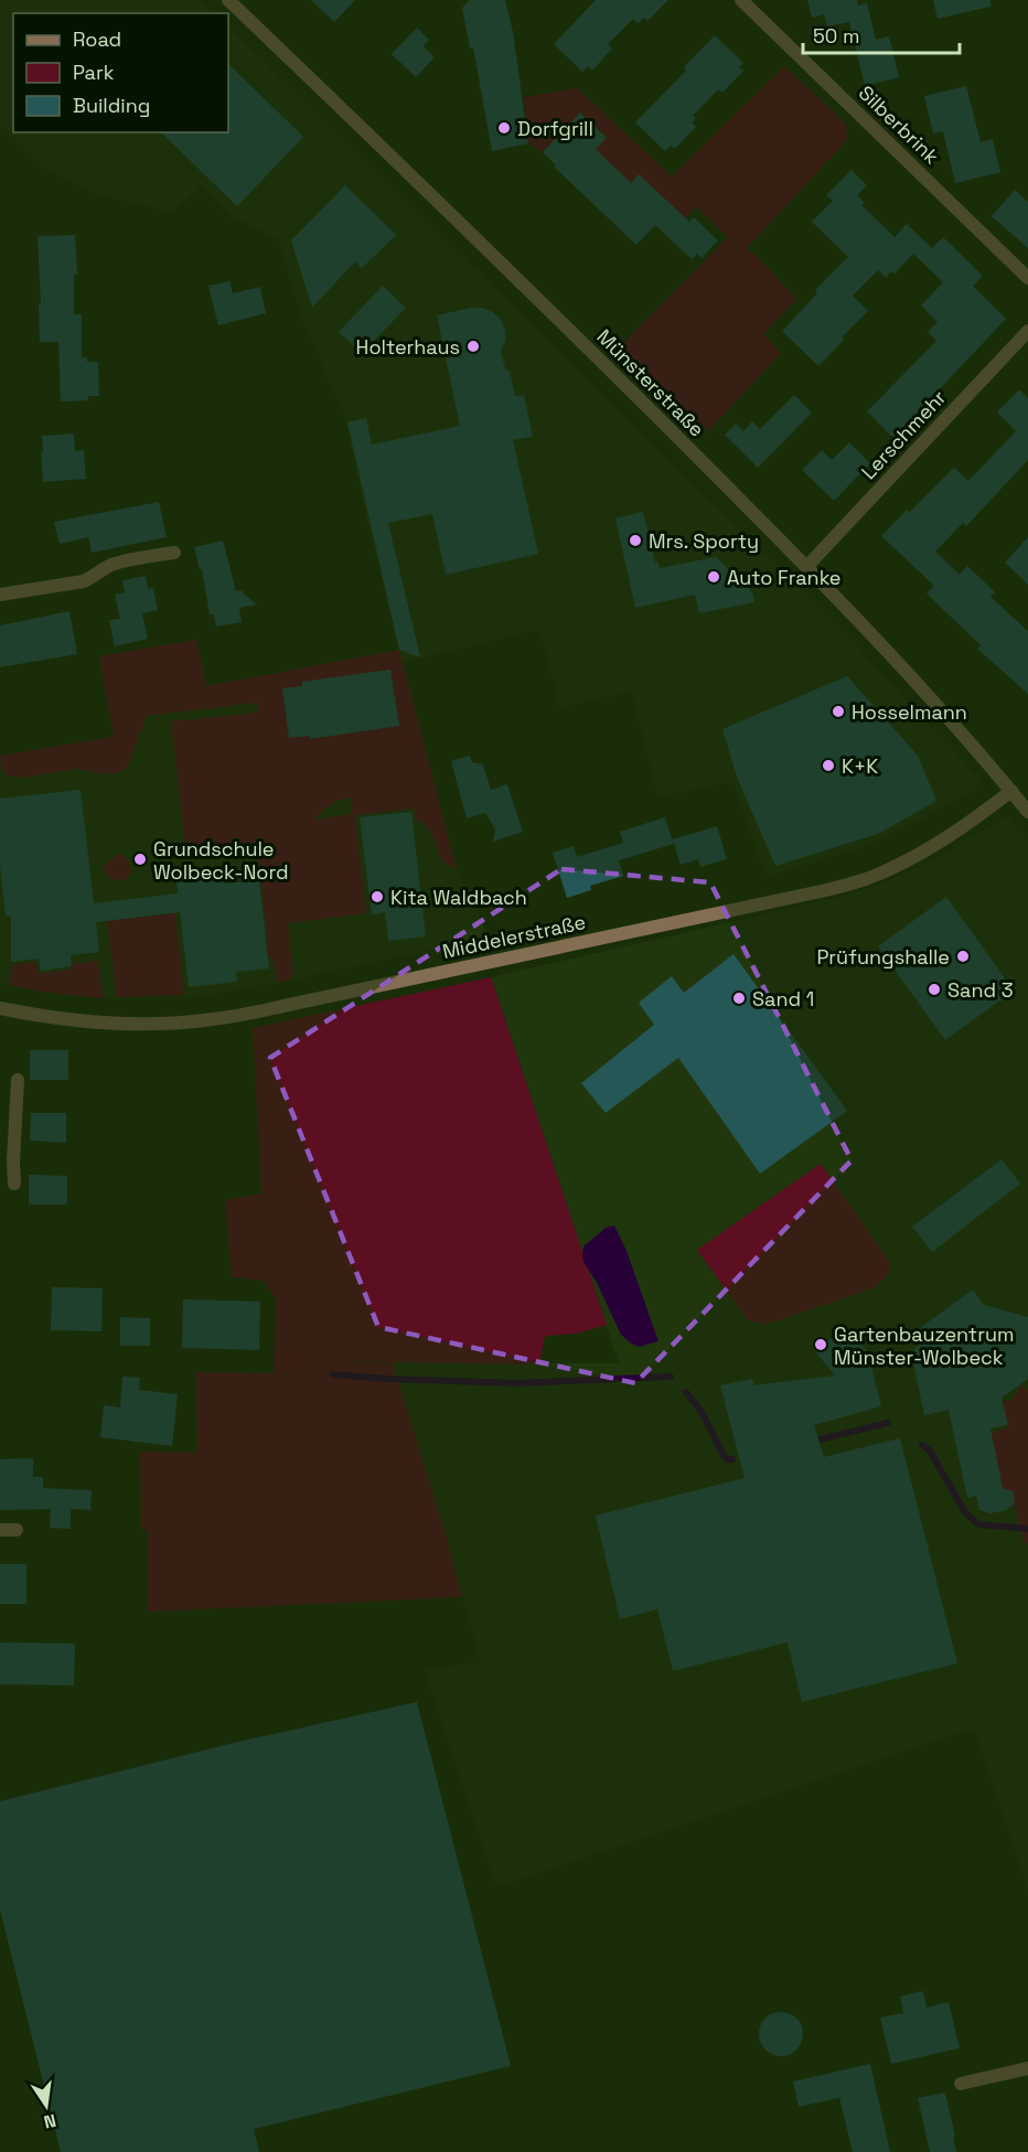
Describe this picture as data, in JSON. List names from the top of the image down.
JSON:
{
  "streets": {
    "street": [
      "Silberbrink",
      "Münsterstraße",
      "Lerschmehr",
      "Middelerstraße"
    ]
  },
  "crossings": [
    ["Münsterstraße", "Lerschmehr"],
    ["Münsterstraße", "Middelerstraße"]
  ],
  "places": [
    "Dorfgrill",
    "Holterhaus",
    "Mrs. Sporty",
    "Auto Franke",
    "Hosselmann",
    "K+K",
    "Grundschule Wolbeck-Nord",
    "Kita Waldbach",
    "Prüfungshalle",
    "Sand 3",
    "Sand 1",
    "Gartenbauzentrum Münster-Wolbeck"
  ],
  "legend": ["Road", "Park", "Building"],
  "scale_bar": "50 m",
  "north": "bottom"
}
